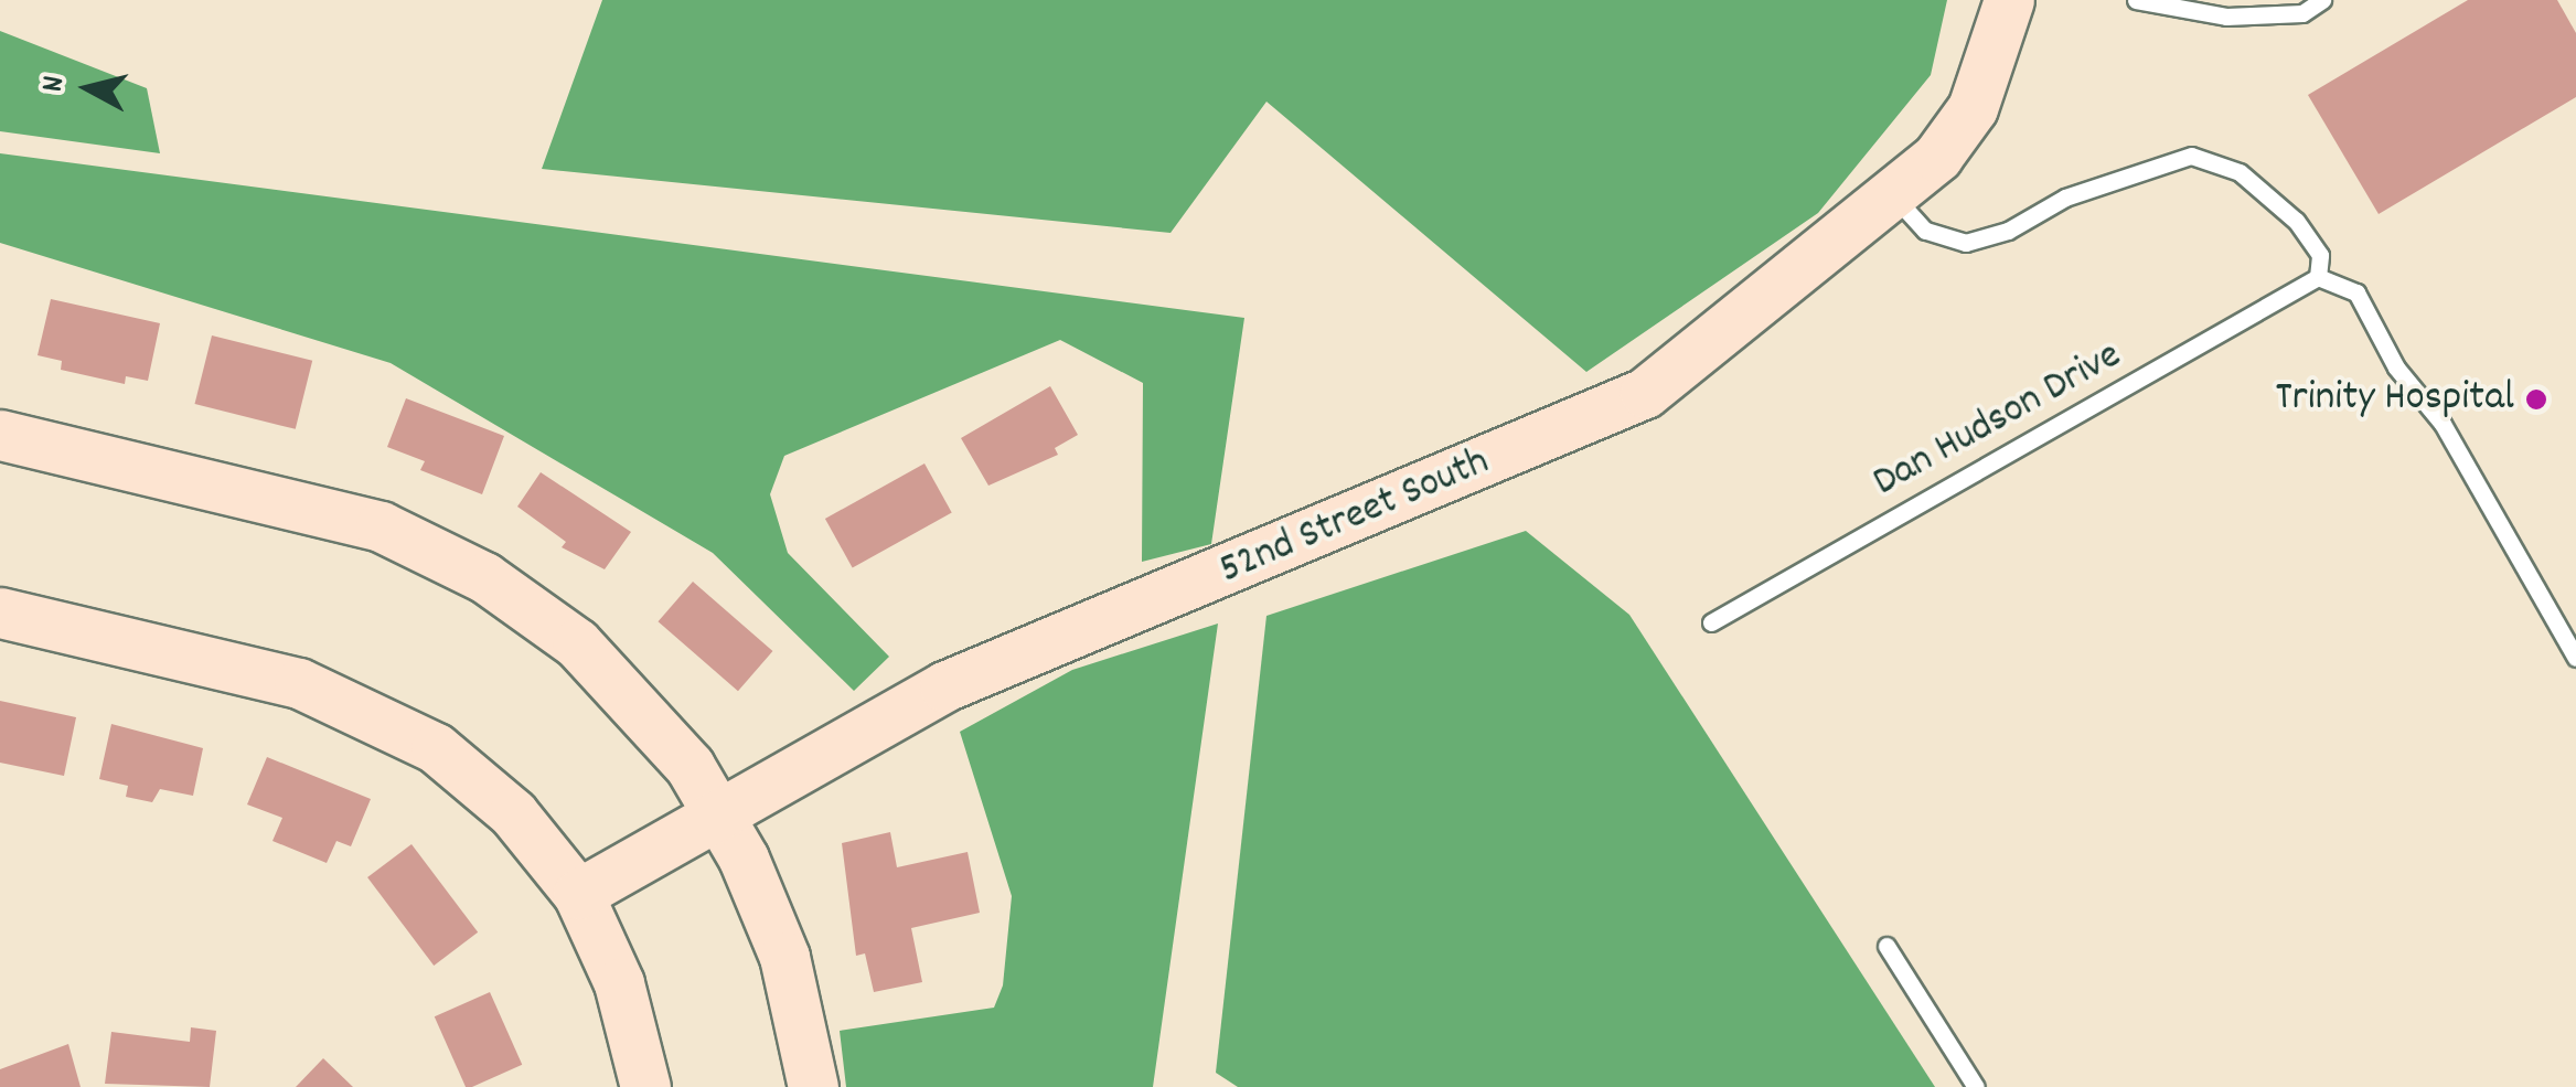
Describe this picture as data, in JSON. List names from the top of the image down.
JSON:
{
  "streets": {
    "street": ["52nd Street South"],
    "lane": ["Dan Hudson Drive"]
  },
  "places": ["Trinity Hospital"],
  "north": "left"
}
